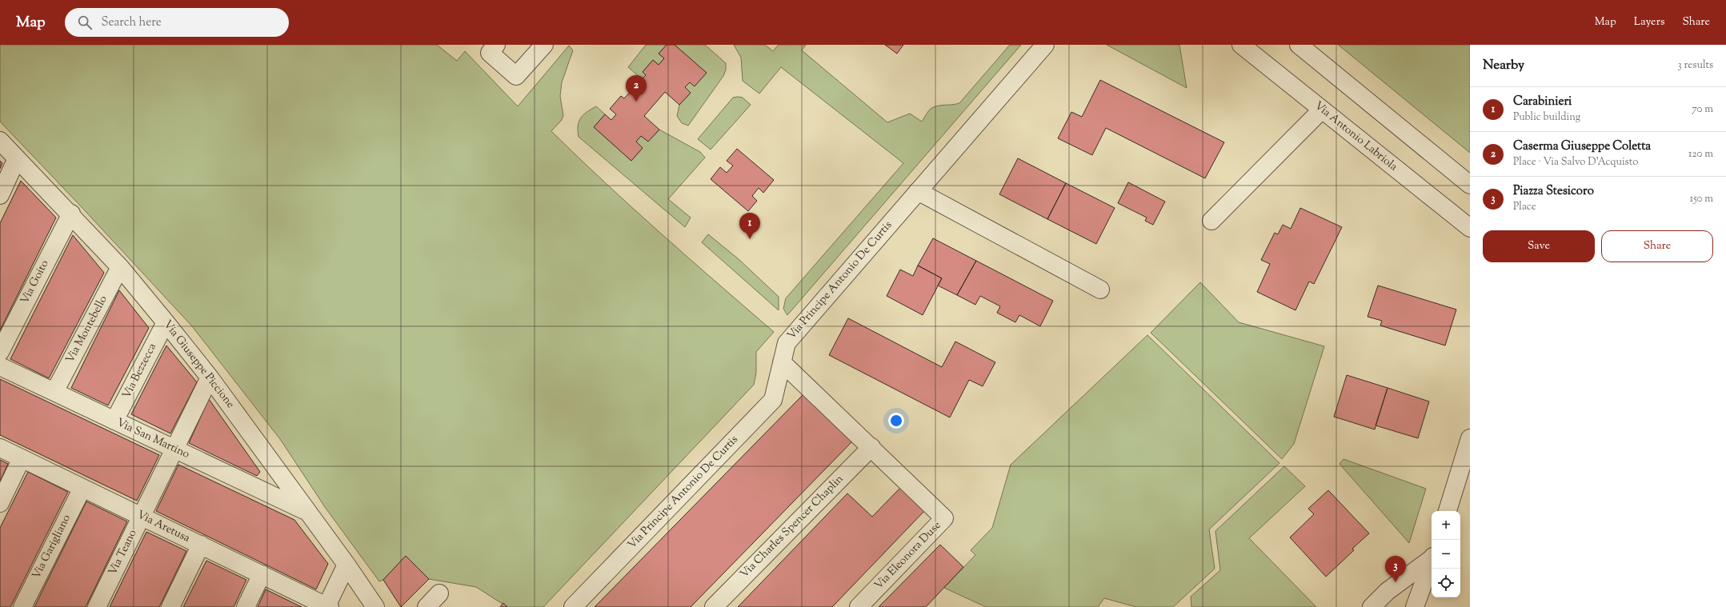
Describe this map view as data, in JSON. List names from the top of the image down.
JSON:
{
  "streets": {
    "street": [
      "Via Antonio Labriola",
      "Via Principe Antonio De Curtis",
      "Via Goito",
      "Via Montebello",
      "Via Giuseppe Piccione",
      "Via Bezzecca",
      "Via San Martino",
      "Via Aretusa",
      "Via Charles Spencer Chaplin",
      "Via Garigliano",
      "Via Teano",
      "Via Eleonora Duse"
    ]
  },
  "crossings": [
    ["Via Goito", "Via Giuseppe Piccione"],
    ["Via Montebello", "Via Giuseppe Piccione"],
    ["Via Montebello", "Via San Martino"],
    ["Via Giuseppe Piccione", "Via Bezzecca"],
    ["Via Giuseppe Piccione", "Via San Martino"],
    ["Via Giuseppe Piccione", "Via Teano"],
    ["Via Bezzecca", "Via San Martino"],
    ["Via San Martino", "Via Teano"],
    ["Via Aretusa", "Via Garigliano"],
    ["Via Aretusa", "Via Teano"],
    ["Via Charles Spencer Chaplin", "Via Eleonora Duse"]
  ],
  "page": {
    "header": "Map",
    "search": "Search here",
    "nav": ["Map", "Layers", "Share"],
    "heading": ["Nearby", "3 results"],
    "pins": ["2", "1", "3"],
    "list": [
      {
        "mark": "1",
        "name": "Carabinieri",
        "note": "Public building",
        "value": "70 m"
      },
      {
        "mark": "2",
        "name": "Caserma Giuseppe Coletta",
        "note": "Place · Via Salvo D'Acquisto",
        "value": "120 m"
      },
      {
        "mark": "3",
        "name": "Piazza Stesicoro",
        "note": "Place",
        "value": "150 m"
      }
    ],
    "buttons": ["Save", "Share"],
    "map_buttons": ["+", "−"]
  }
}
